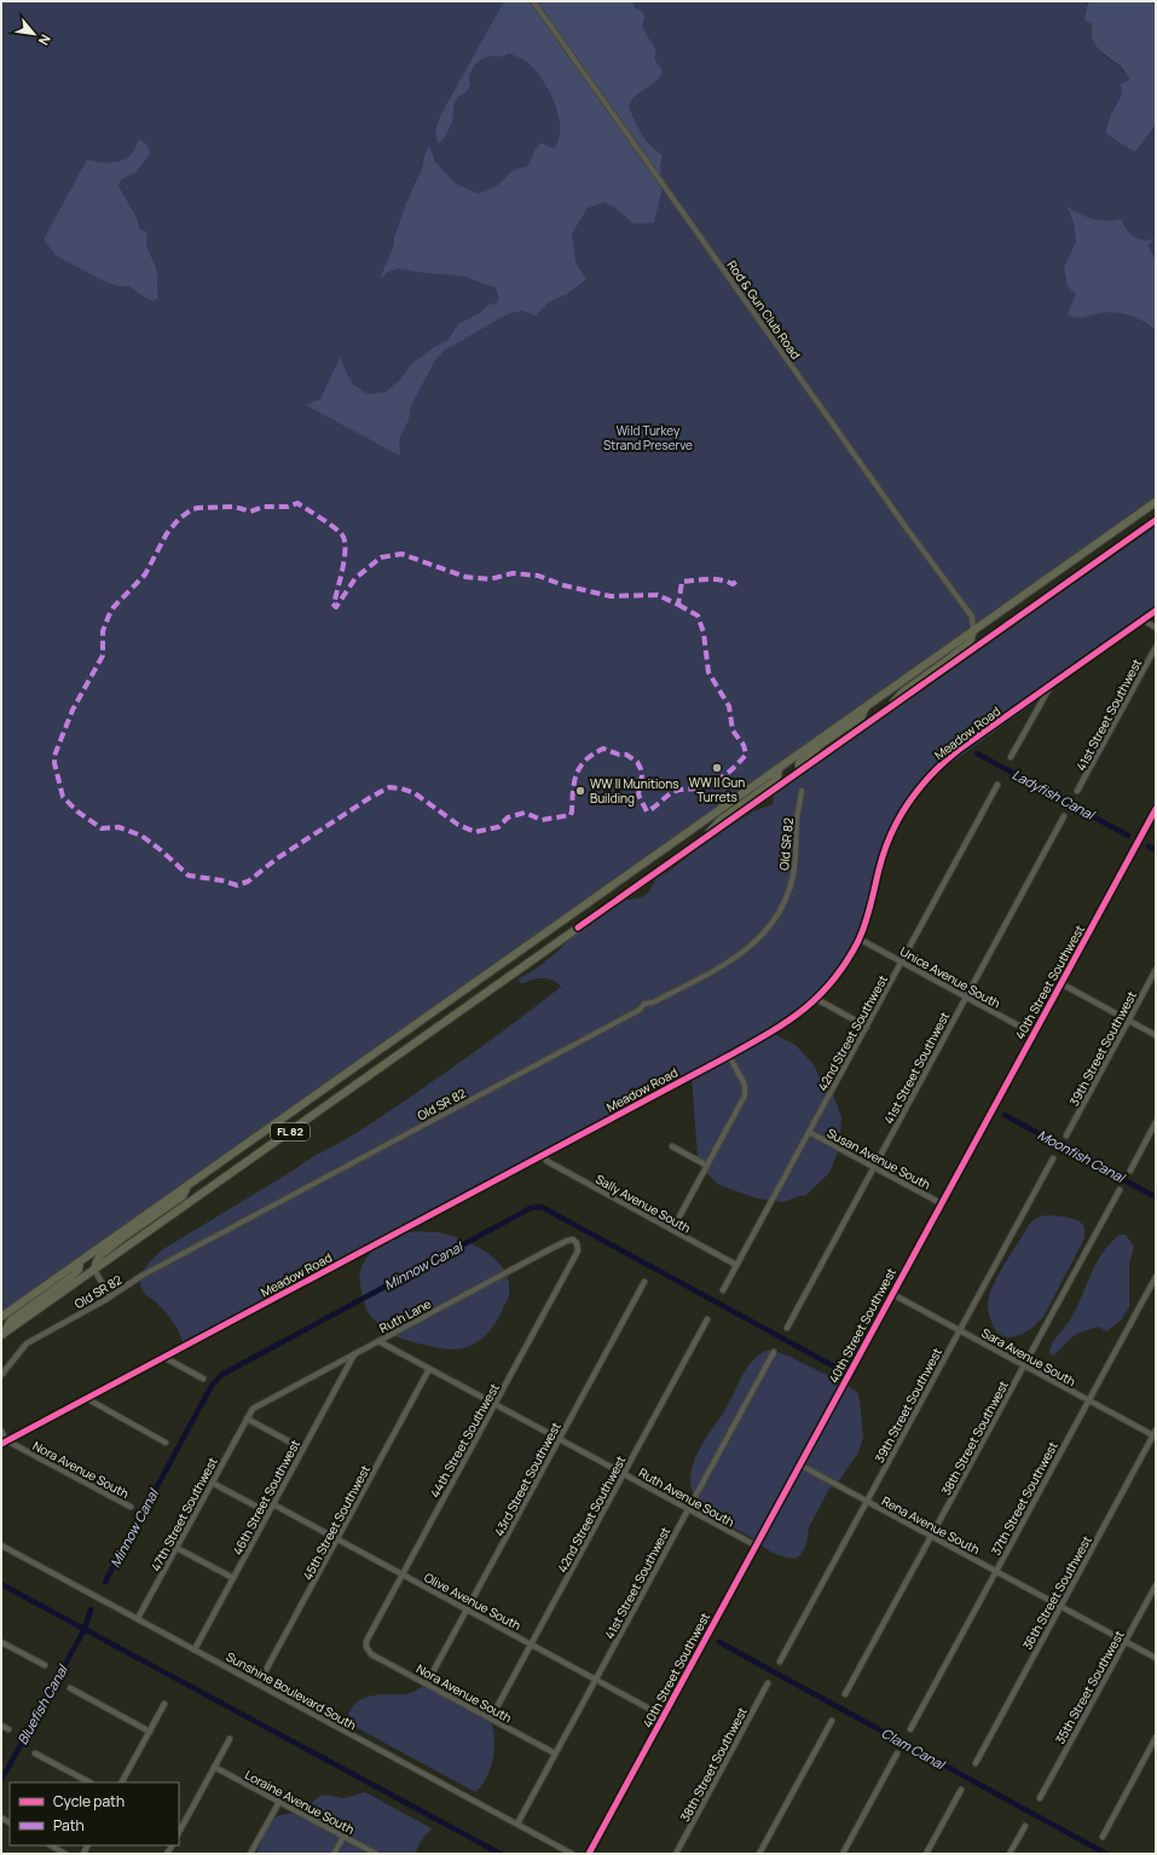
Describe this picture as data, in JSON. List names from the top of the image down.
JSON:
{
  "streets": {
    "highway": ["FL 82"],
    "street": [
      "Rod & Gun Club Road",
      "41st Street Southwest",
      "Meadow Road",
      "Old SR 82",
      "Unice Avenue South",
      "40th Street Southwest",
      "42nd Street Southwest",
      "39th Street Southwest",
      "Susan Avenue South",
      "Sally Avenue South",
      "Ruth Lane",
      "Sara Avenue South",
      "38th Street Southwest",
      "44th Street Southwest",
      "Nora Avenue South",
      "43rd Street Southwest",
      "46th Street Southwest",
      "Ruth Avenue South",
      "37th Street Southwest",
      "47th Street Southwest",
      "45th Street Southwest",
      "Rena Avenue South",
      "36th Street Southwest",
      "Olive Avenue South",
      "35th Street Southwest",
      "Sunshine Boulevard South",
      "Loraine Avenue South"
    ]
  },
  "crossings": [
    ["Rod & Gun Club Road", "FL 82"],
    ["41st Street Southwest", "Unice Avenue South"],
    ["41st Street Southwest", "Susan Avenue South"],
    ["41st Street Southwest", "Nora Avenue South"],
    ["41st Street Southwest", "Ruth Avenue South"],
    ["41st Street Southwest", "Olive Avenue South"],
    ["41st Street Southwest", "Sunshine Boulevard South"],
    ["Meadow Road", "Unice Avenue South"],
    ["Meadow Road", "Sally Avenue South"],
    ["Meadow Road", "Nora Avenue South"],
    ["Unice Avenue South", "40th Street Southwest"],
    ["Unice Avenue South", "42nd Street Southwest"],
    ["40th Street Southwest", "Susan Avenue South"],
    ["40th Street Southwest", "Sara Avenue South"],
    ["40th Street Southwest", "Ruth Avenue South"],
    ["40th Street Southwest", "Rena Avenue South"],
    ["40th Street Southwest", "Olive Avenue South"],
    ["42nd Street Southwest", "Susan Avenue South"],
    ["42nd Street Southwest", "Sally Avenue South"],
    ["42nd Street Southwest", "Nora Avenue South"],
    ["42nd Street Southwest", "Ruth Avenue South"],
    ["42nd Street Southwest", "Olive Avenue South"],
    ["39th Street Southwest", "Sara Avenue South"],
    ["39th Street Southwest", "Rena Avenue South"],
    ["Ruth Lane", "44th Street Southwest"],
    ["Ruth Lane", "46th Street Southwest"],
    ["Ruth Lane", "Ruth Avenue South"],
    ["Ruth Lane", "47th Street Southwest"],
    ["Sara Avenue South", "38th Street Southwest"],
    ["Sara Avenue South", "37th Street Southwest"],
    ["Sara Avenue South", "36th Street Southwest"],
    ["38th Street Southwest", "Rena Avenue South"],
    ["44th Street Southwest", "Nora Avenue South"],
    ["44th Street Southwest", "Ruth Avenue South"],
    ["44th Street Southwest", "Olive Avenue South"],
    ["Nora Avenue South", "43rd Street Southwest"],
    ["43rd Street Southwest", "Ruth Avenue South"],
    ["43rd Street Southwest", "Olive Avenue South"],
    ["46th Street Southwest", "Olive Avenue South"],
    ["46th Street Southwest", "Sunshine Boulevard South"],
    ["Ruth Avenue South", "45th Street Southwest"],
    ["37th Street Southwest", "Rena Avenue South"],
    ["47th Street Southwest", "Sunshine Boulevard South"],
    ["45th Street Southwest", "Olive Avenue South"],
    ["45th Street Southwest", "Sunshine Boulevard South"],
    ["Rena Avenue South", "36th Street Southwest"],
    ["Rena Avenue South", "35th Street Southwest"]
  ],
  "water": [
    "Ladyfish Canal",
    "Moonfish Canal",
    "Minnow Canal",
    "Bluefish Canal",
    "Clam Canal"
  ],
  "parks": ["Wild Turkey Strand Preserve"],
  "places": ["WW II Gun Turrets", "WW II Munitions Building"],
  "legend": ["Cycle path", "Path"],
  "north": "bottom right"
}
